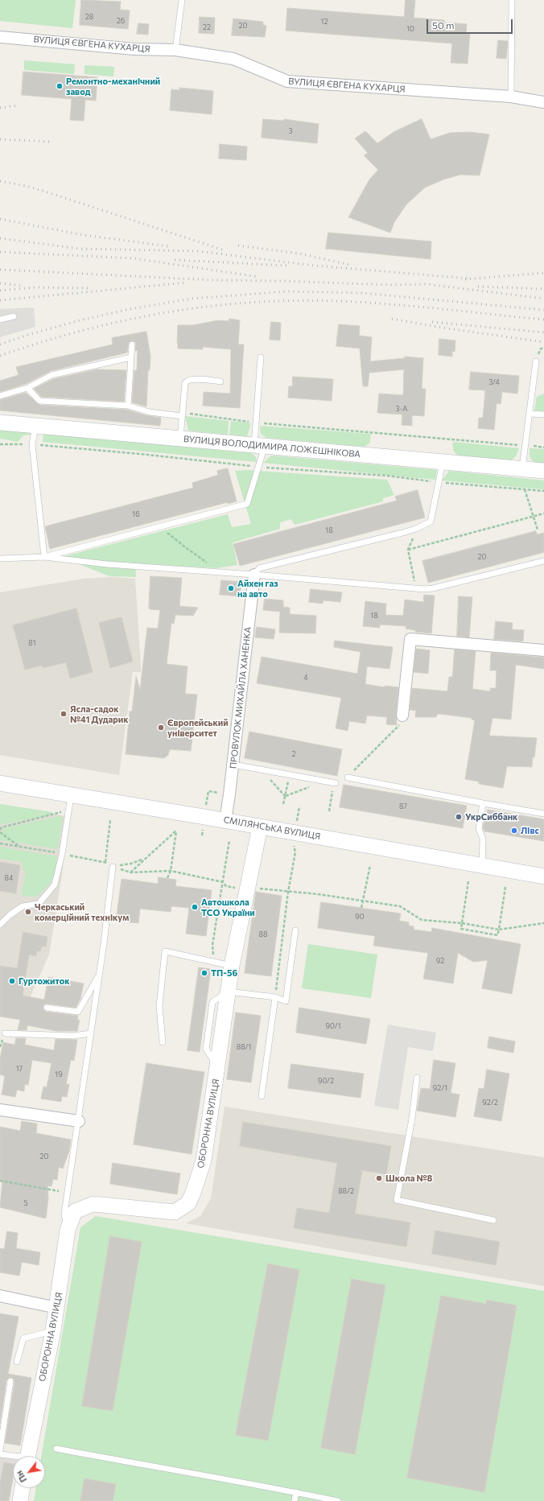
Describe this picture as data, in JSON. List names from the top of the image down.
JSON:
{
  "streets": {
    "street": [
      "ВУЛИЦЯ ЄВГЕНА КУХАРЦЯ",
      "ВУЛИЦЯ ВОЛОДИМИРА ЛОЖЕШНІКОВА",
      "ПРОВУЛОК МИХАЙЛА ХАНЕНКА",
      "СМІЛЯНСЬКА ВУЛИЦЯ",
      "ОБОРОННА ВУЛИЦЯ"
    ]
  },
  "crossings": [
    ["ПРОВУЛОК МИХАЙЛА ХАНЕНКА", "СМІЛЯНСЬКА ВУЛИЦЯ"],
    ["СМІЛЯНСЬКА ВУЛИЦЯ", "ОБОРОННА ВУЛИЦЯ"]
  ],
  "places": [
    "Ремонтно-механічний завод",
    "Айхен газ на авто",
    "Ясла-садок №41 Дударик",
    "Європейський університет",
    "УкрСиббанк",
    "Лівс",
    "Автошкола ТСО України",
    "Черкаський комерційний технікум",
    "ТП-56",
    "Гуртожиток",
    "Школа №8"
  ],
  "house_numbers": [
    "28",
    "26",
    "12",
    "20",
    "22",
    "10",
    "3",
    "3/4",
    "3-А",
    "16",
    "18",
    "20",
    "18",
    "81",
    "4",
    "2",
    "87",
    "84",
    "90",
    "88",
    "92",
    "90/1",
    "88/1",
    "17",
    "19",
    "90/2",
    "92/1",
    "92/2",
    "20",
    "88/2",
    "5"
  ],
  "scale_bar": "50 m",
  "north": "bottom left"
}
